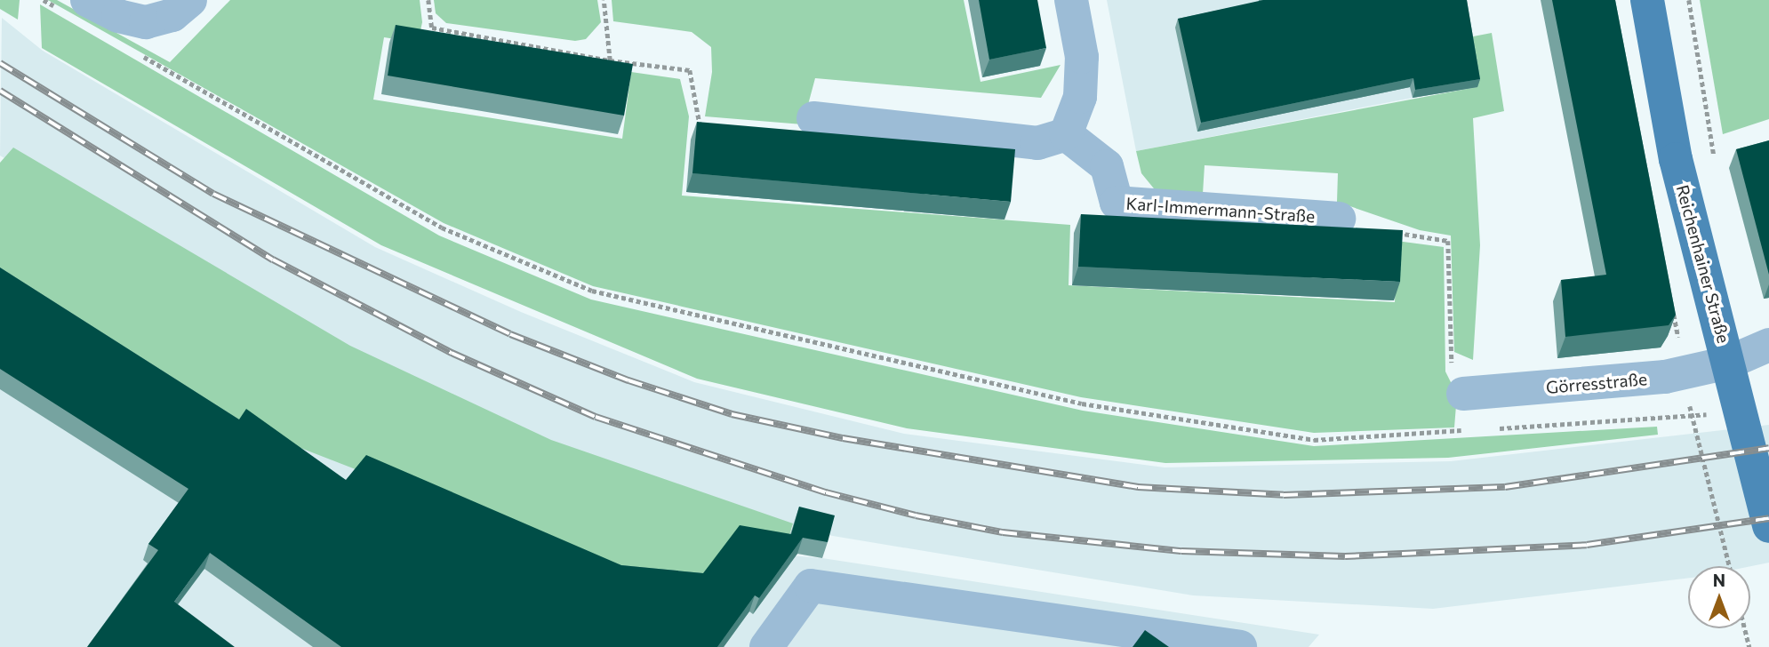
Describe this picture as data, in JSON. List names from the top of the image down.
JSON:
{
  "streets": {
    "main road": ["Reichenhainer Straße"],
    "street": ["Karl-Immermann-Straße", "Görresstraße"]
  },
  "crossings": [
    ["Reichenhainer Straße", "Görresstraße"]
  ],
  "north": "top"
}
